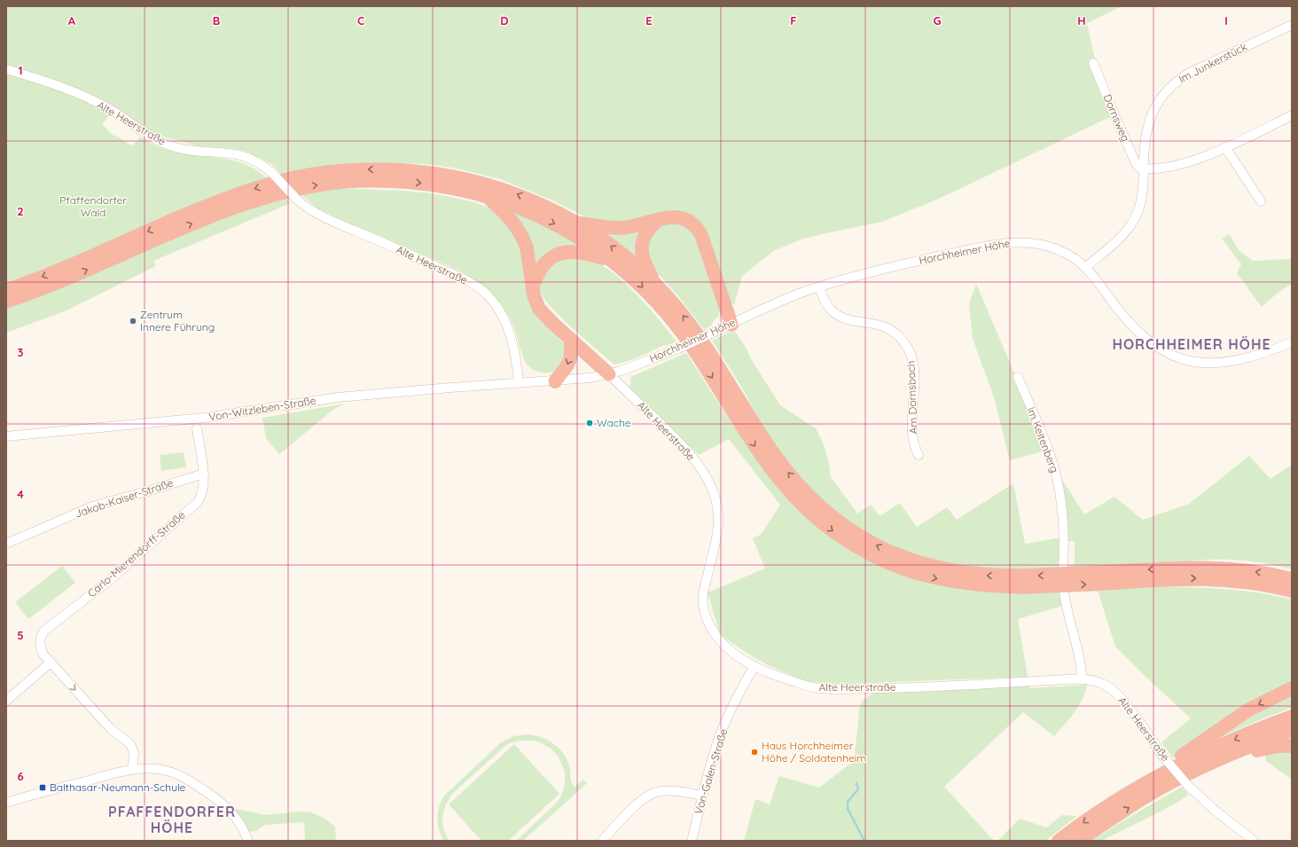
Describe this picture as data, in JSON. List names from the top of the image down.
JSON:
{
  "streets": {
    "street": [
      "Im Junkerstück",
      "Dornsweg",
      "Alte Heerstraße",
      "Horchheimer Höhe",
      "Am Dornsbach",
      "Von-Witzleben-Straße",
      "Im Keitenberg",
      "Jakob-Kaiser-Straße",
      "Carlo-Mierendorff-Straße",
      "Von-Galen-Straße"
    ]
  },
  "crossings": [
    ["Im Junkerstück", "Dornsweg"],
    ["Im Junkerstück", "Horchheimer Höhe"],
    ["Alte Heerstraße", "Horchheimer Höhe"],
    ["Alte Heerstraße", "Von-Witzleben-Straße"],
    ["Alte Heerstraße", "Von-Galen-Straße"],
    ["Horchheimer Höhe", "Am Dornsbach"],
    ["Jakob-Kaiser-Straße", "Carlo-Mierendorff-Straße"]
  ],
  "districts": ["HORCHHEIMER HÖHE", "PFAFFENDORFER HÖHE"],
  "parks": ["Pfaffendorfer Wald"],
  "places": {
    "other": ["Zentrum Innere Führung", "Wache", "Haus Horchheimer Höhe / Soldatenheim"],
    "transit": ["Balthasar-Neumann-Schule"]
  },
  "grid": {
    "columns": [
      "A",
      "B",
      "C",
      "D",
      "E",
      "F",
      "G",
      "H",
      "I"
    ],
    "rows": [
      "1",
      "2",
      "3",
      "4",
      "5",
      "6"
    ]
  }
}
